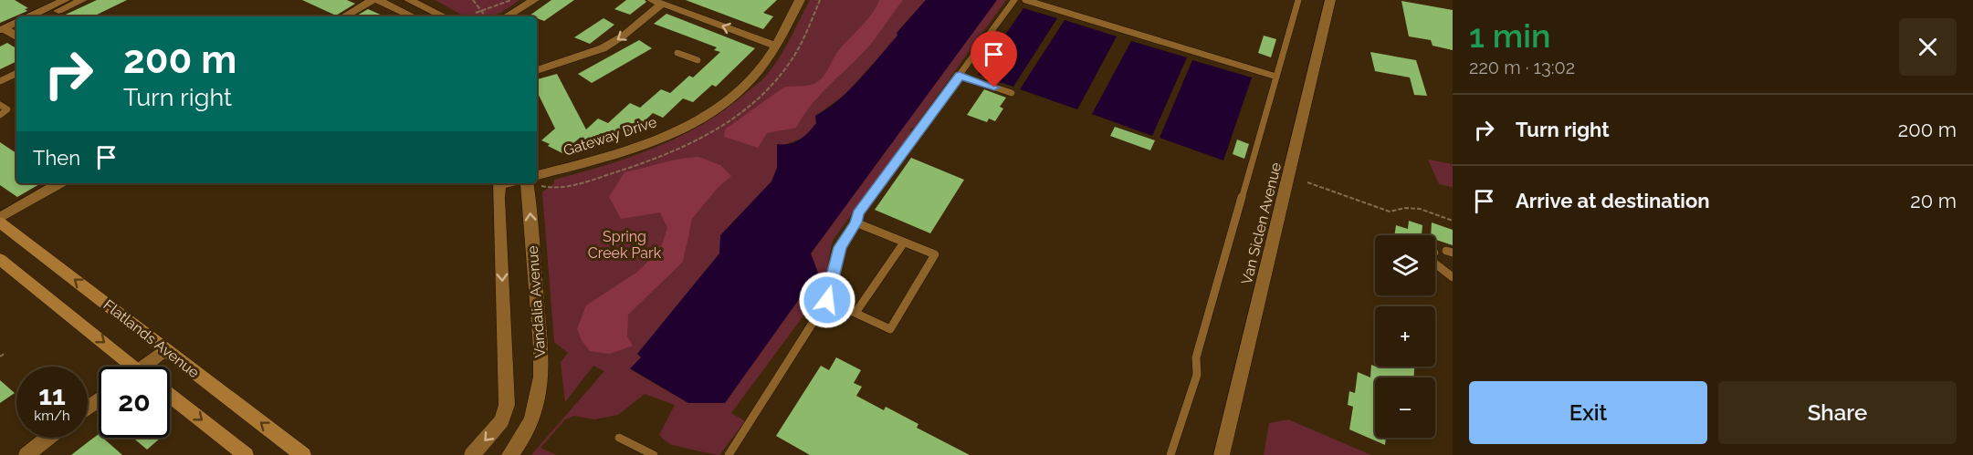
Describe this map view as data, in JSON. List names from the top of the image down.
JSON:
{
  "streets": {
    "main road": ["Flatlands Avenue"],
    "street": ["Gateway Drive", "Van Siclen Avenue", "Vandalia Avenue"]
  },
  "parks": ["Spring Creek Park"],
  "page": {
    "heading": ["1 min", "220 m · 13:02"],
    "turn": ["200 m", "Turn right"],
    "list": [
      {
        "name": "Turn right",
        "value": "200 m"
      },
      {
        "name": "Arrive at destination",
        "value": "20 m"
      }
    ],
    "then": "Then",
    "map_buttons": ["+", "−"],
    "speed": "11 km/h",
    "limit": "20",
    "buttons": ["Exit", "Share"]
  }
}
